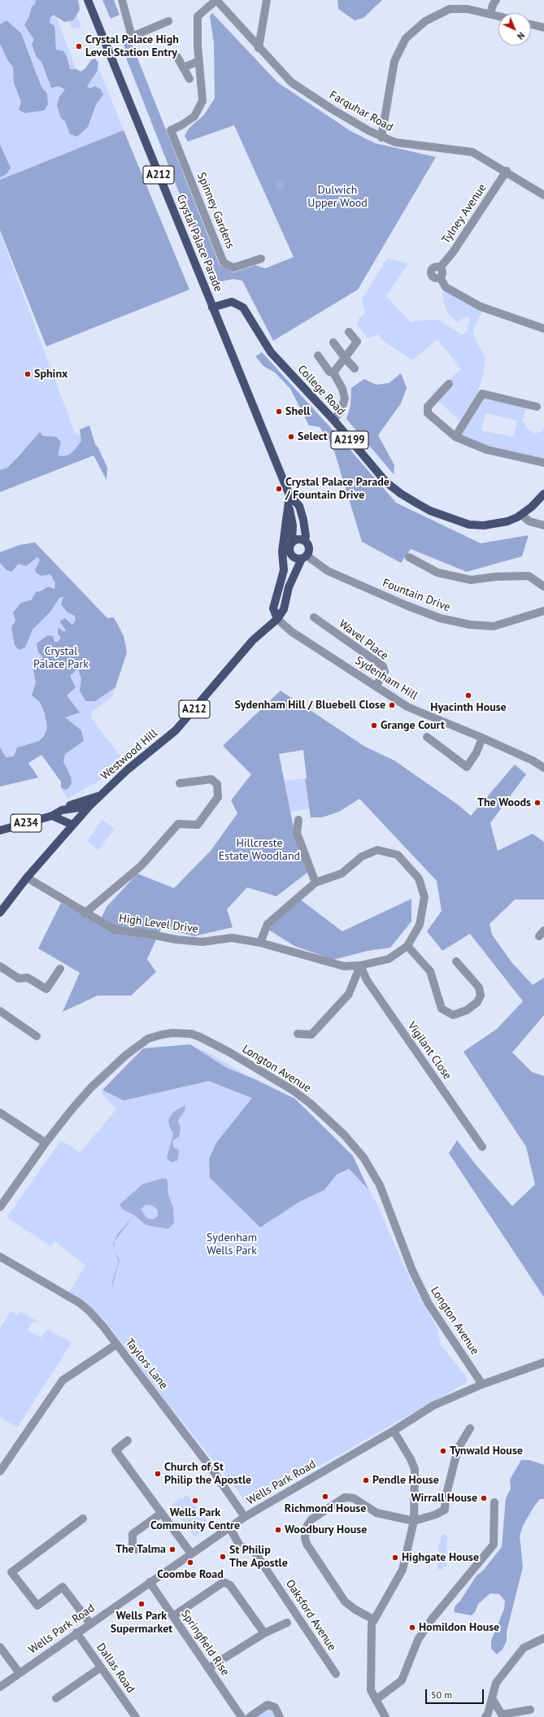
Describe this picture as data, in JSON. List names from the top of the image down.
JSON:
{
  "streets": {
    "main road": [
      "A212",
      "Crystal Palace Parade",
      "College Road",
      "A2199",
      "Westwood Hill",
      "A234"
    ],
    "street": [
      "Farquhar Road",
      "Spinney Gardens",
      "Tylney Avenue",
      "Fountain Drive",
      "Wavel Place",
      "Sydenham Hill",
      "High Level Drive",
      "Vigilant Close",
      "Longton Avenue",
      "Taylors Lane",
      "Wells Park Road",
      "Oaksford Avenue",
      "Springfield Rise",
      "Dallas Road"
    ]
  },
  "crossings": [
    ["Farquhar Road", "Tylney Avenue"],
    ["A212", "Crystal Palace Parade"],
    ["A212", "Fountain Drive"],
    ["A212", "Sydenham Hill"],
    ["A212", "Westwood Hill"],
    ["Crystal Palace Parade", "College Road"],
    ["Crystal Palace Parade", "Fountain Drive"],
    ["Crystal Palace Parade", "Westwood Hill"],
    ["College Road", "A2199"],
    ["Fountain Drive", "Westwood Hill"],
    ["Wavel Place", "Sydenham Hill"],
    ["Sydenham Hill", "Westwood Hill"],
    ["Westwood Hill", "A234"],
    ["Westwood Hill", "High Level Drive"],
    ["High Level Drive", "Vigilant Close"],
    ["Longton Avenue", "Wells Park Road"],
    ["Taylors Lane", "Wells Park Road"],
    ["Wells Park Road", "Oaksford Avenue"],
    ["Wells Park Road", "Springfield Rise"],
    ["Wells Park Road", "Dallas Road"]
  ],
  "parks": [
    "Dulwich Upper Wood",
    "Crystal Palace Park",
    "Hillcreste Estate Woodland",
    "Sydenham Wells Park"
  ],
  "places": [
    "Crystal Palace High Level Station Entry",
    "Sphinx",
    "Shell",
    "Select",
    "Crystal Palace Parade / Fountain Drive",
    "Hyacinth House",
    "Sydenham Hill / Bluebell Close",
    "Grange Court",
    "The Woods",
    "Tynwald House",
    "Church of St Philip the Apostle",
    "Pendle House",
    "Richmond House",
    "Wirrall House",
    "Wells Park Community Centre",
    "Woodbury House",
    "The Talma",
    "St Philip The Apostle",
    "Highgate House",
    "Coombe Road",
    "Wells Park Supermarket",
    "Homildon House"
  ],
  "scale_bar": "50 m",
  "north": "bottom right"
}
